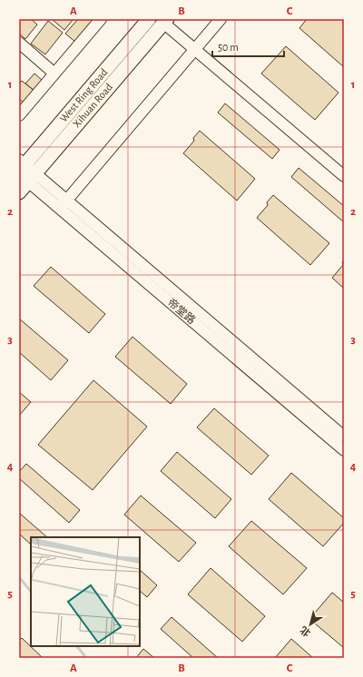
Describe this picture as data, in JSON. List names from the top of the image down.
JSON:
{
  "streets": {
    "main road": ["West Ring Road", "Xihuan Road"],
    "street": ["帝堂路"]
  },
  "crossings": [
    ["West Ring Road", "Xihuan Road"],
    ["West Ring Road", "帝堂路"],
    ["Xihuan Road", "帝堂路"]
  ],
  "scale_bar": "50 m",
  "north": "bottom left",
  "grid": {
    "columns": ["A", "B", "C"],
    "rows": [
      "1",
      "2",
      "3",
      "4",
      "5"
    ]
  }
}
